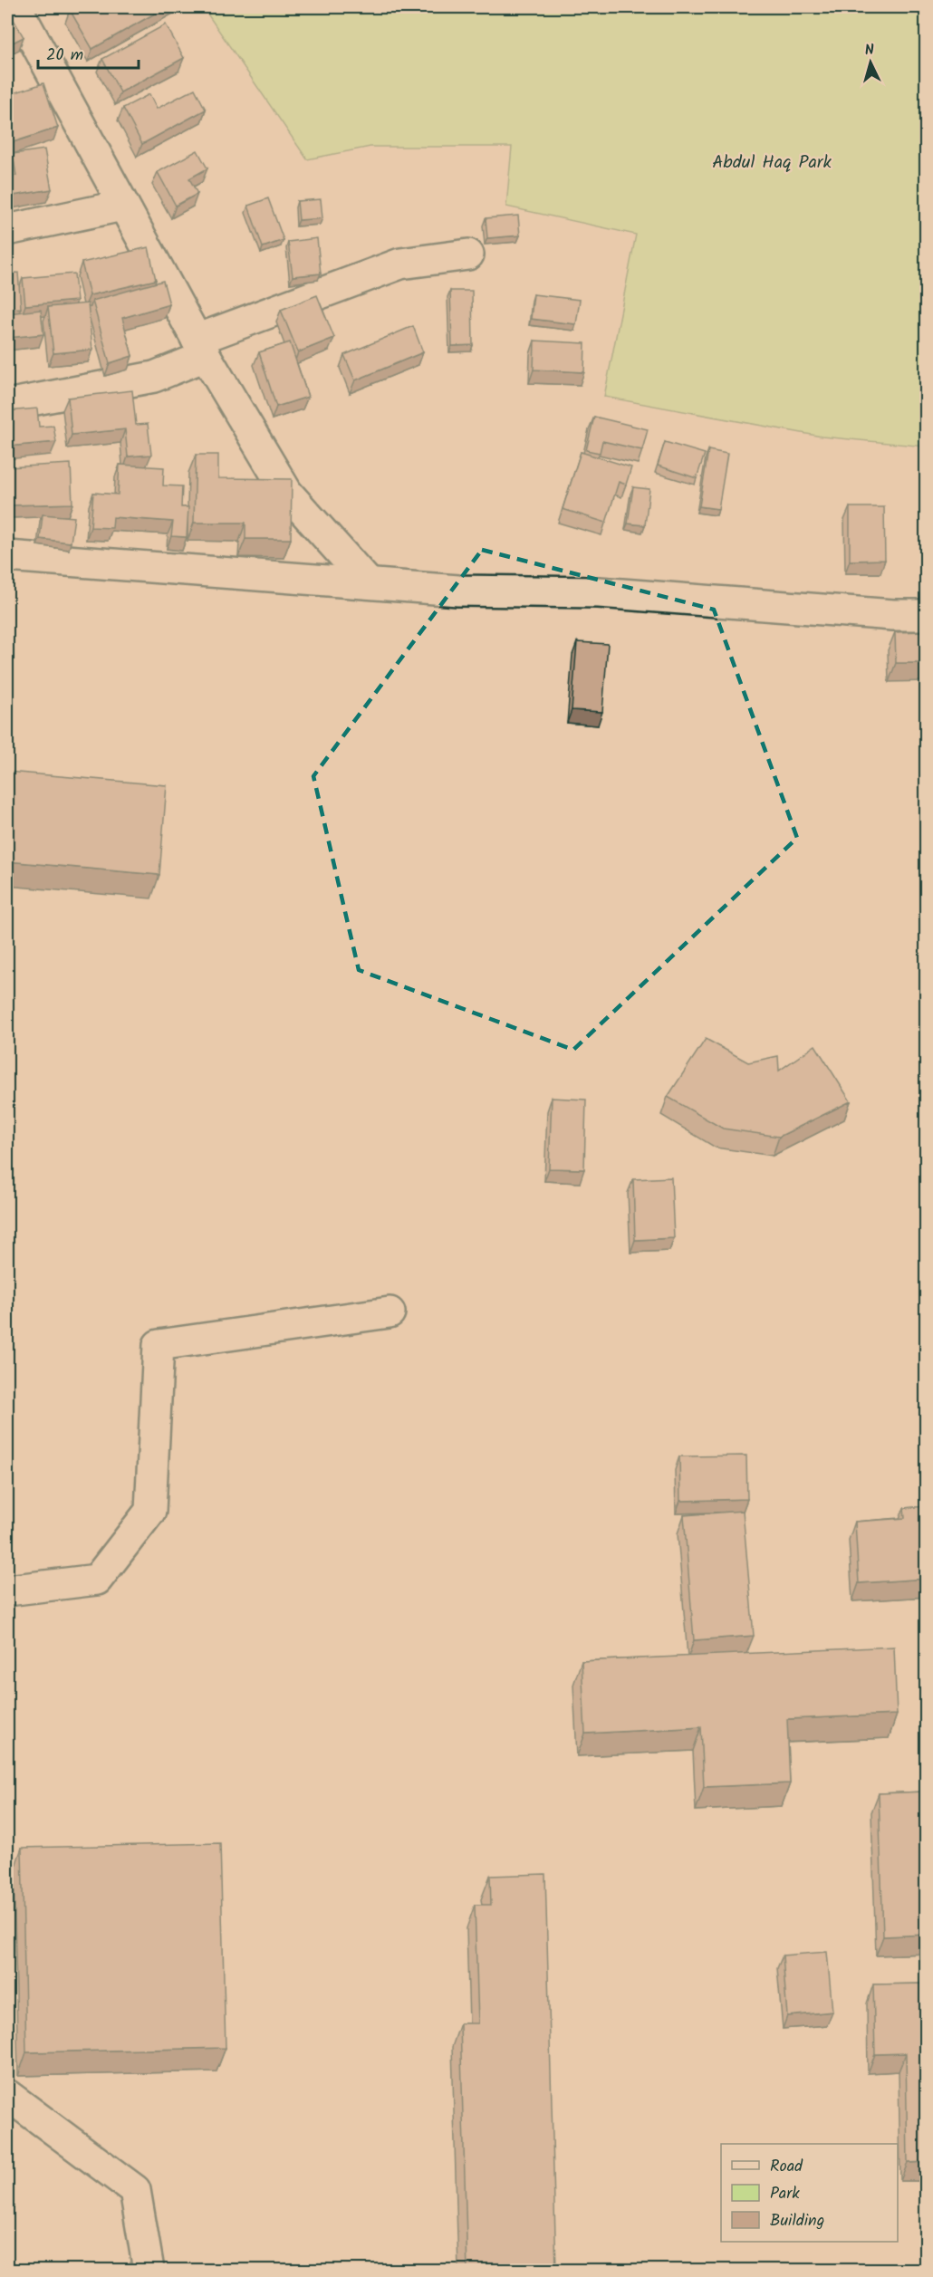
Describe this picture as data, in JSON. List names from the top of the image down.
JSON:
{
  "parks": ["Abdul Haq Park"],
  "legend": ["Road", "Park", "Building"],
  "scale_bar": "20 m",
  "north": "top"
}
